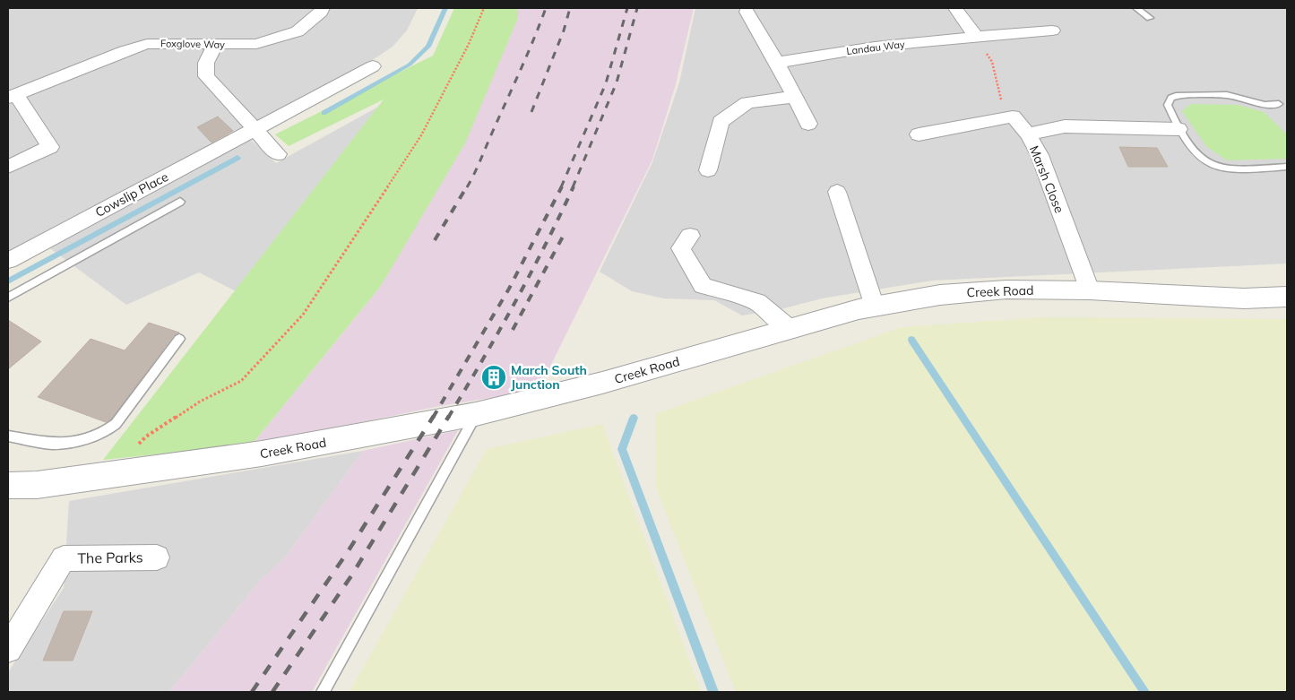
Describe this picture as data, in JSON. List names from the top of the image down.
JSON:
{
  "streets": {
    "street": [
      "Foxglove Way",
      "Landau Way",
      "Marsh Close",
      "Cowslip Place",
      "Creek Road",
      "The Parks"
    ]
  },
  "crossings": [
    ["Marsh Close", "Creek Road"]
  ],
  "places": {
    "building": ["March South Junction"]
  }
}
